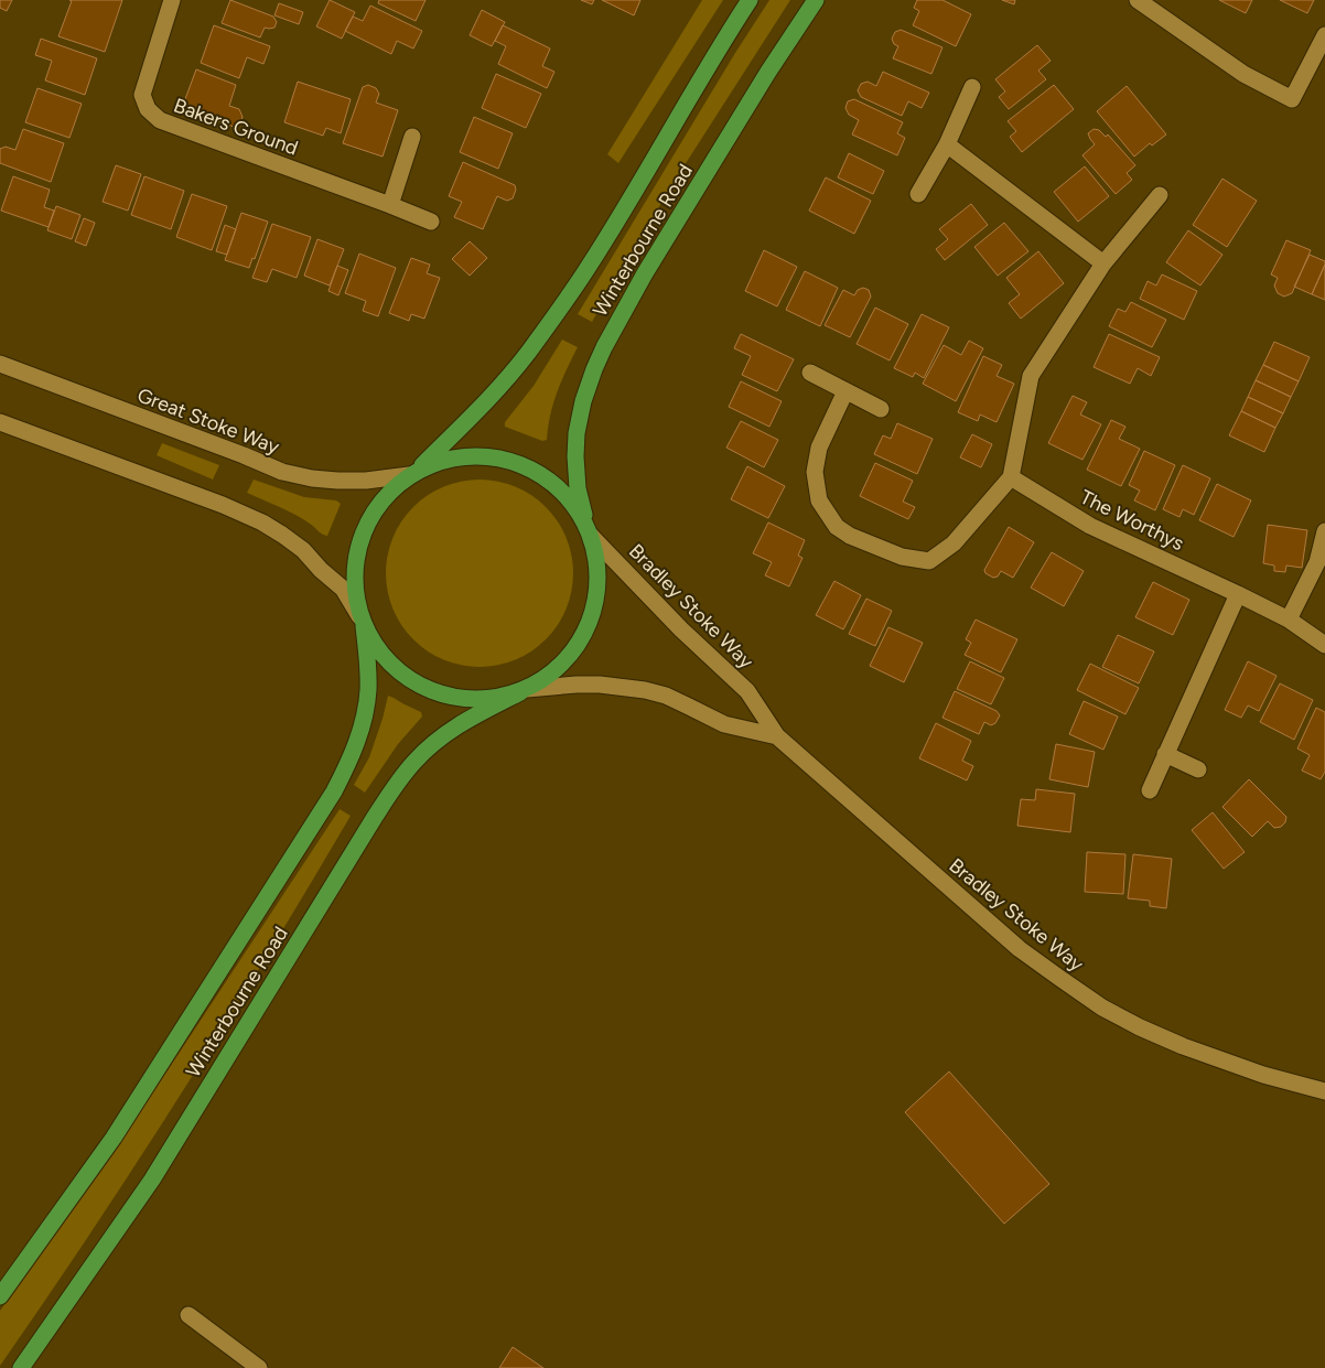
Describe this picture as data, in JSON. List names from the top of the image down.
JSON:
{
  "streets": {
    "main road": ["Winterbourne Road"],
    "street": [
      "Bakers Ground",
      "Great Stoke Way",
      "The Worthys",
      "Bradley Stoke Way"
    ]
  },
  "crossings": [
    ["Winterbourne Road", "Great Stoke Way"],
    ["Winterbourne Road", "Bradley Stoke Way"]
  ]
}
